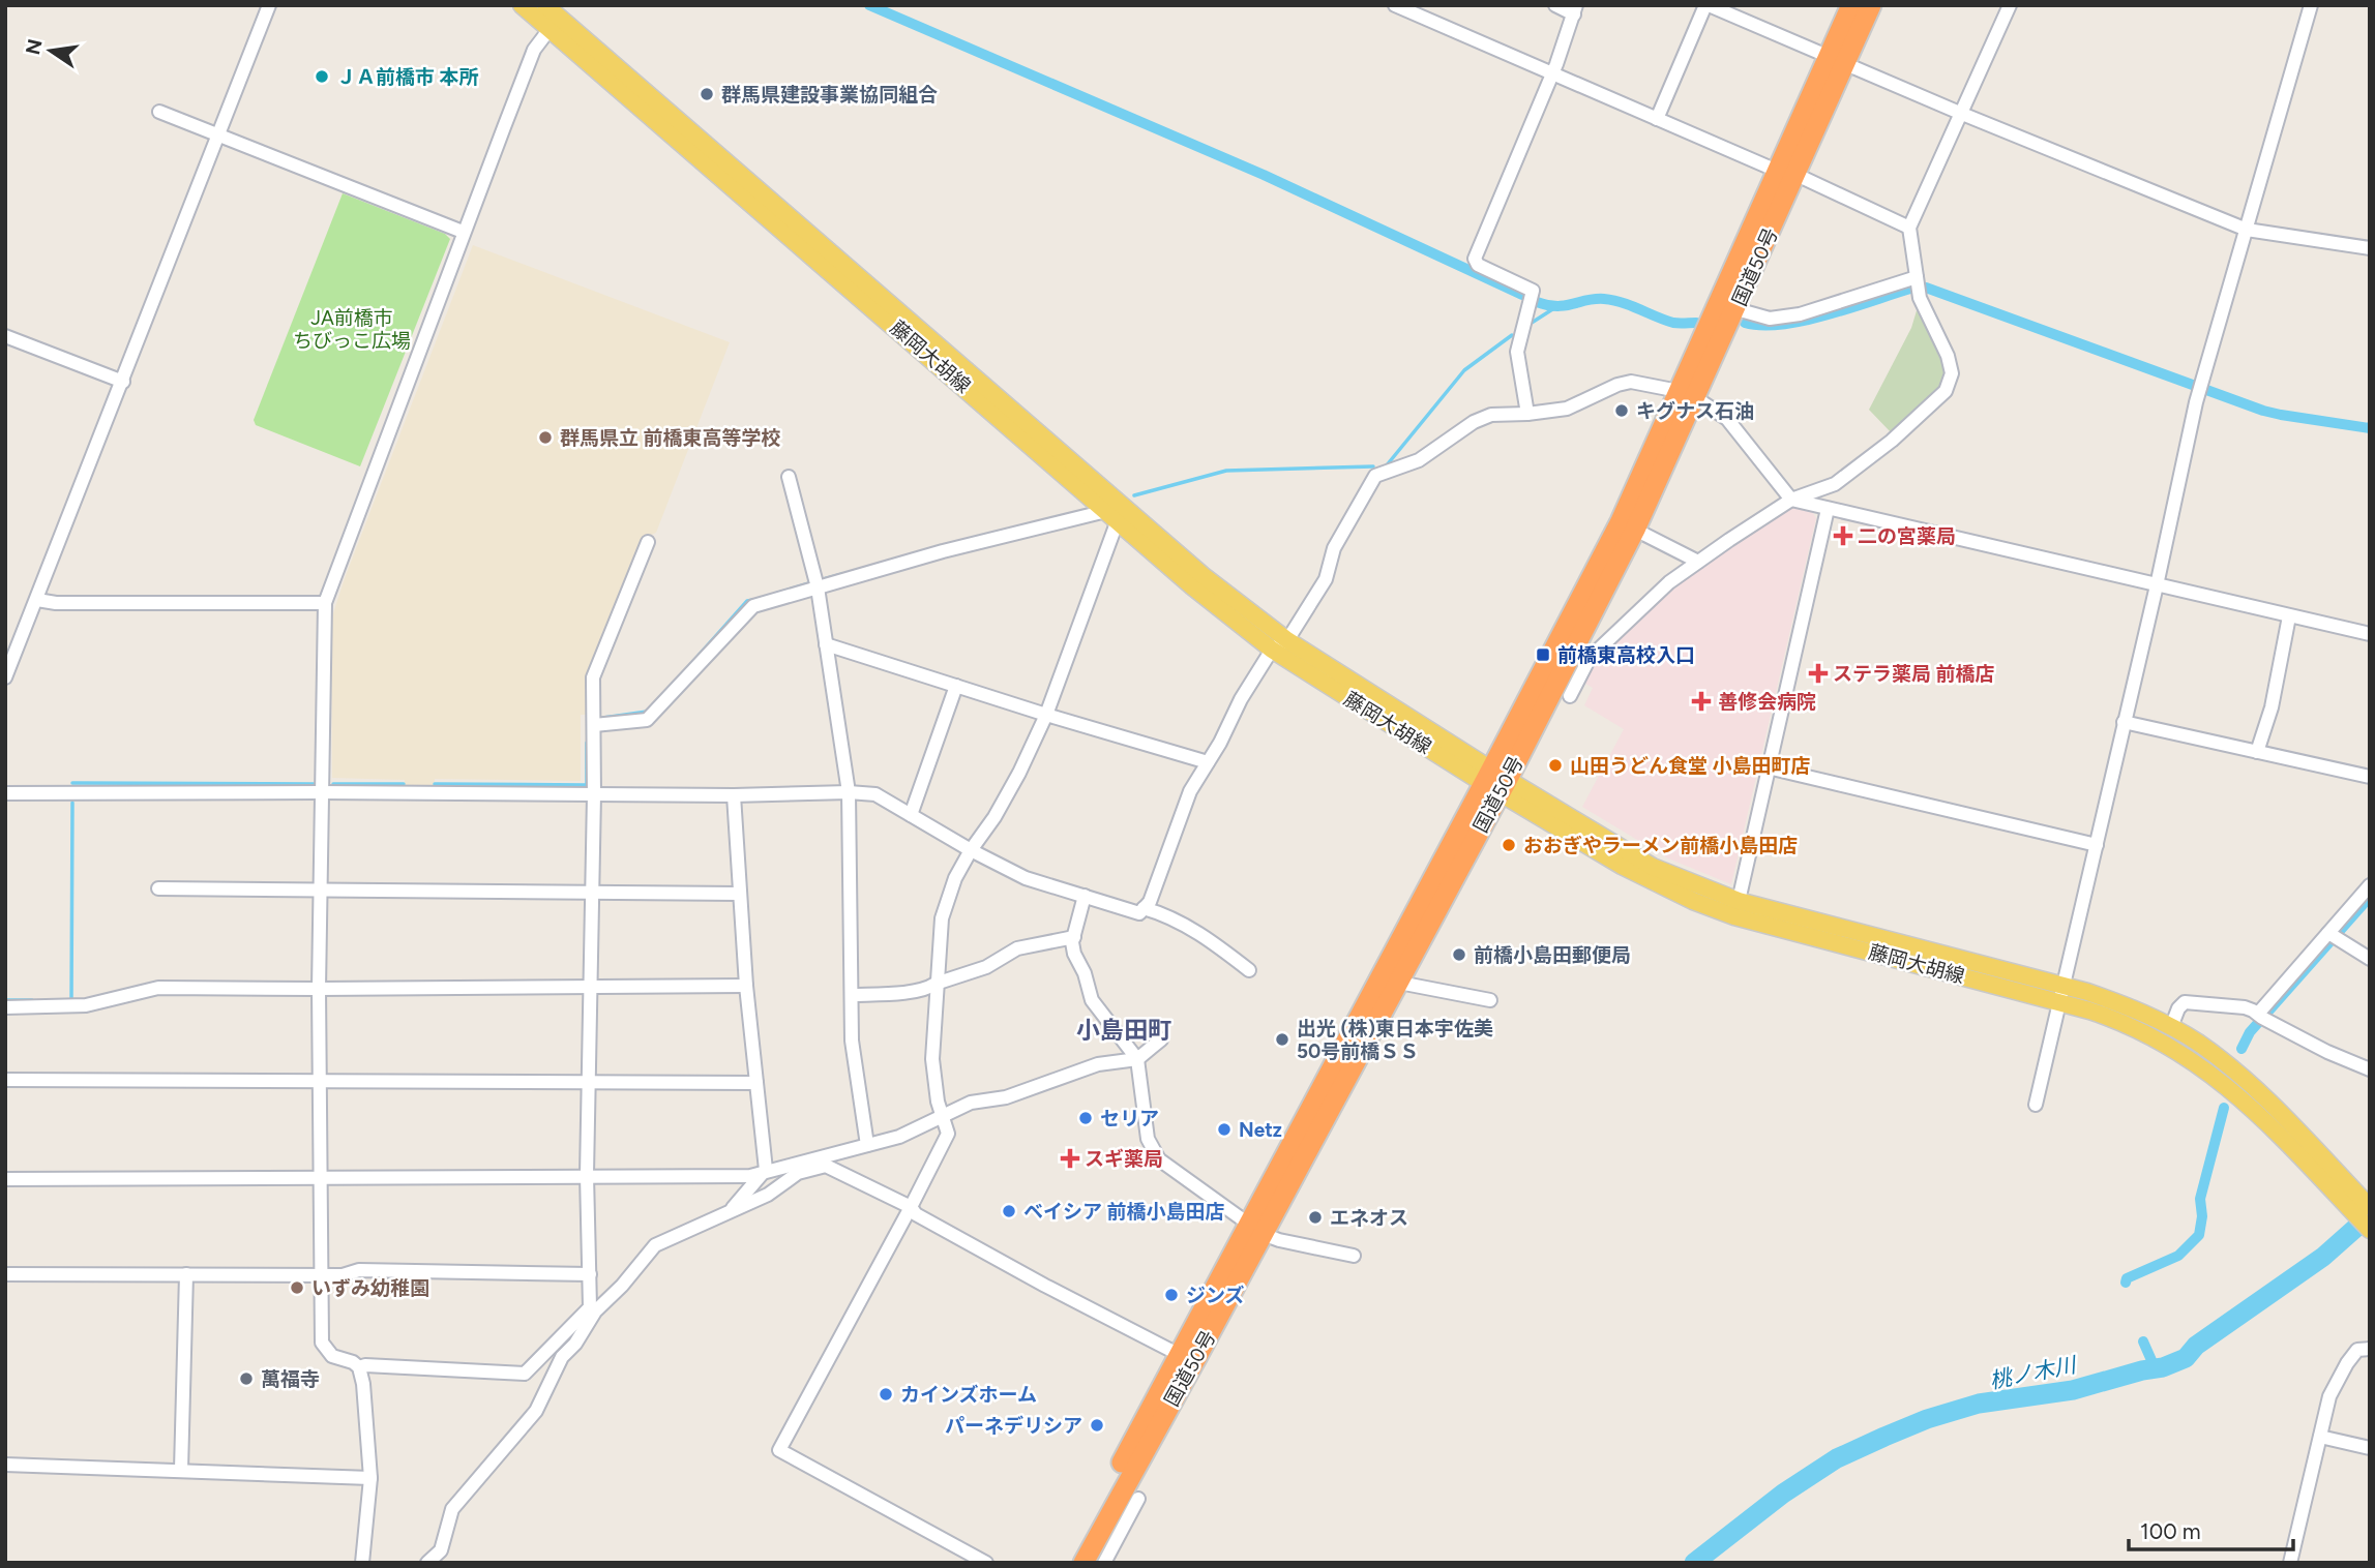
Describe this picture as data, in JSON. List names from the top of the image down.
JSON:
{
  "streets": {
    "highway": ["国道50号"],
    "main road": ["藤岡大胡線"]
  },
  "crossings": [
    ["国道50号", "藤岡大胡線"]
  ],
  "districts": ["小島田町"],
  "water": ["桃ノ木川"],
  "parks": ["JA前橋市 ちびっこ広場"],
  "places": {
    "other": [
      "ＪＡ前橋市 本所",
      "群馬県建設事業協同組合",
      "キグナス石油",
      "群馬県立 前橋東高等学校",
      "山田うどん食堂 小島田町店",
      "おおぎやラーメン前橋小島田店",
      "前橋小島田郵便局",
      "出光 (株)東日本宇佐美 50号前橋ＳＳ",
      "セリア",
      "Netz",
      "ベイシア 前橋小島田店",
      "エネオス",
      "いずみ幼稚園",
      "ジンズ",
      "萬福寺",
      "カインズホーム",
      "パーネデリシア"
    ],
    "health": [
      "二の宮薬局",
      "ステラ薬局 前橋店",
      "善修会病院",
      "スギ薬局"
    ],
    "transit": ["前橋東高校入口"]
  },
  "scale_bar": "100 m",
  "north": "left"
}
